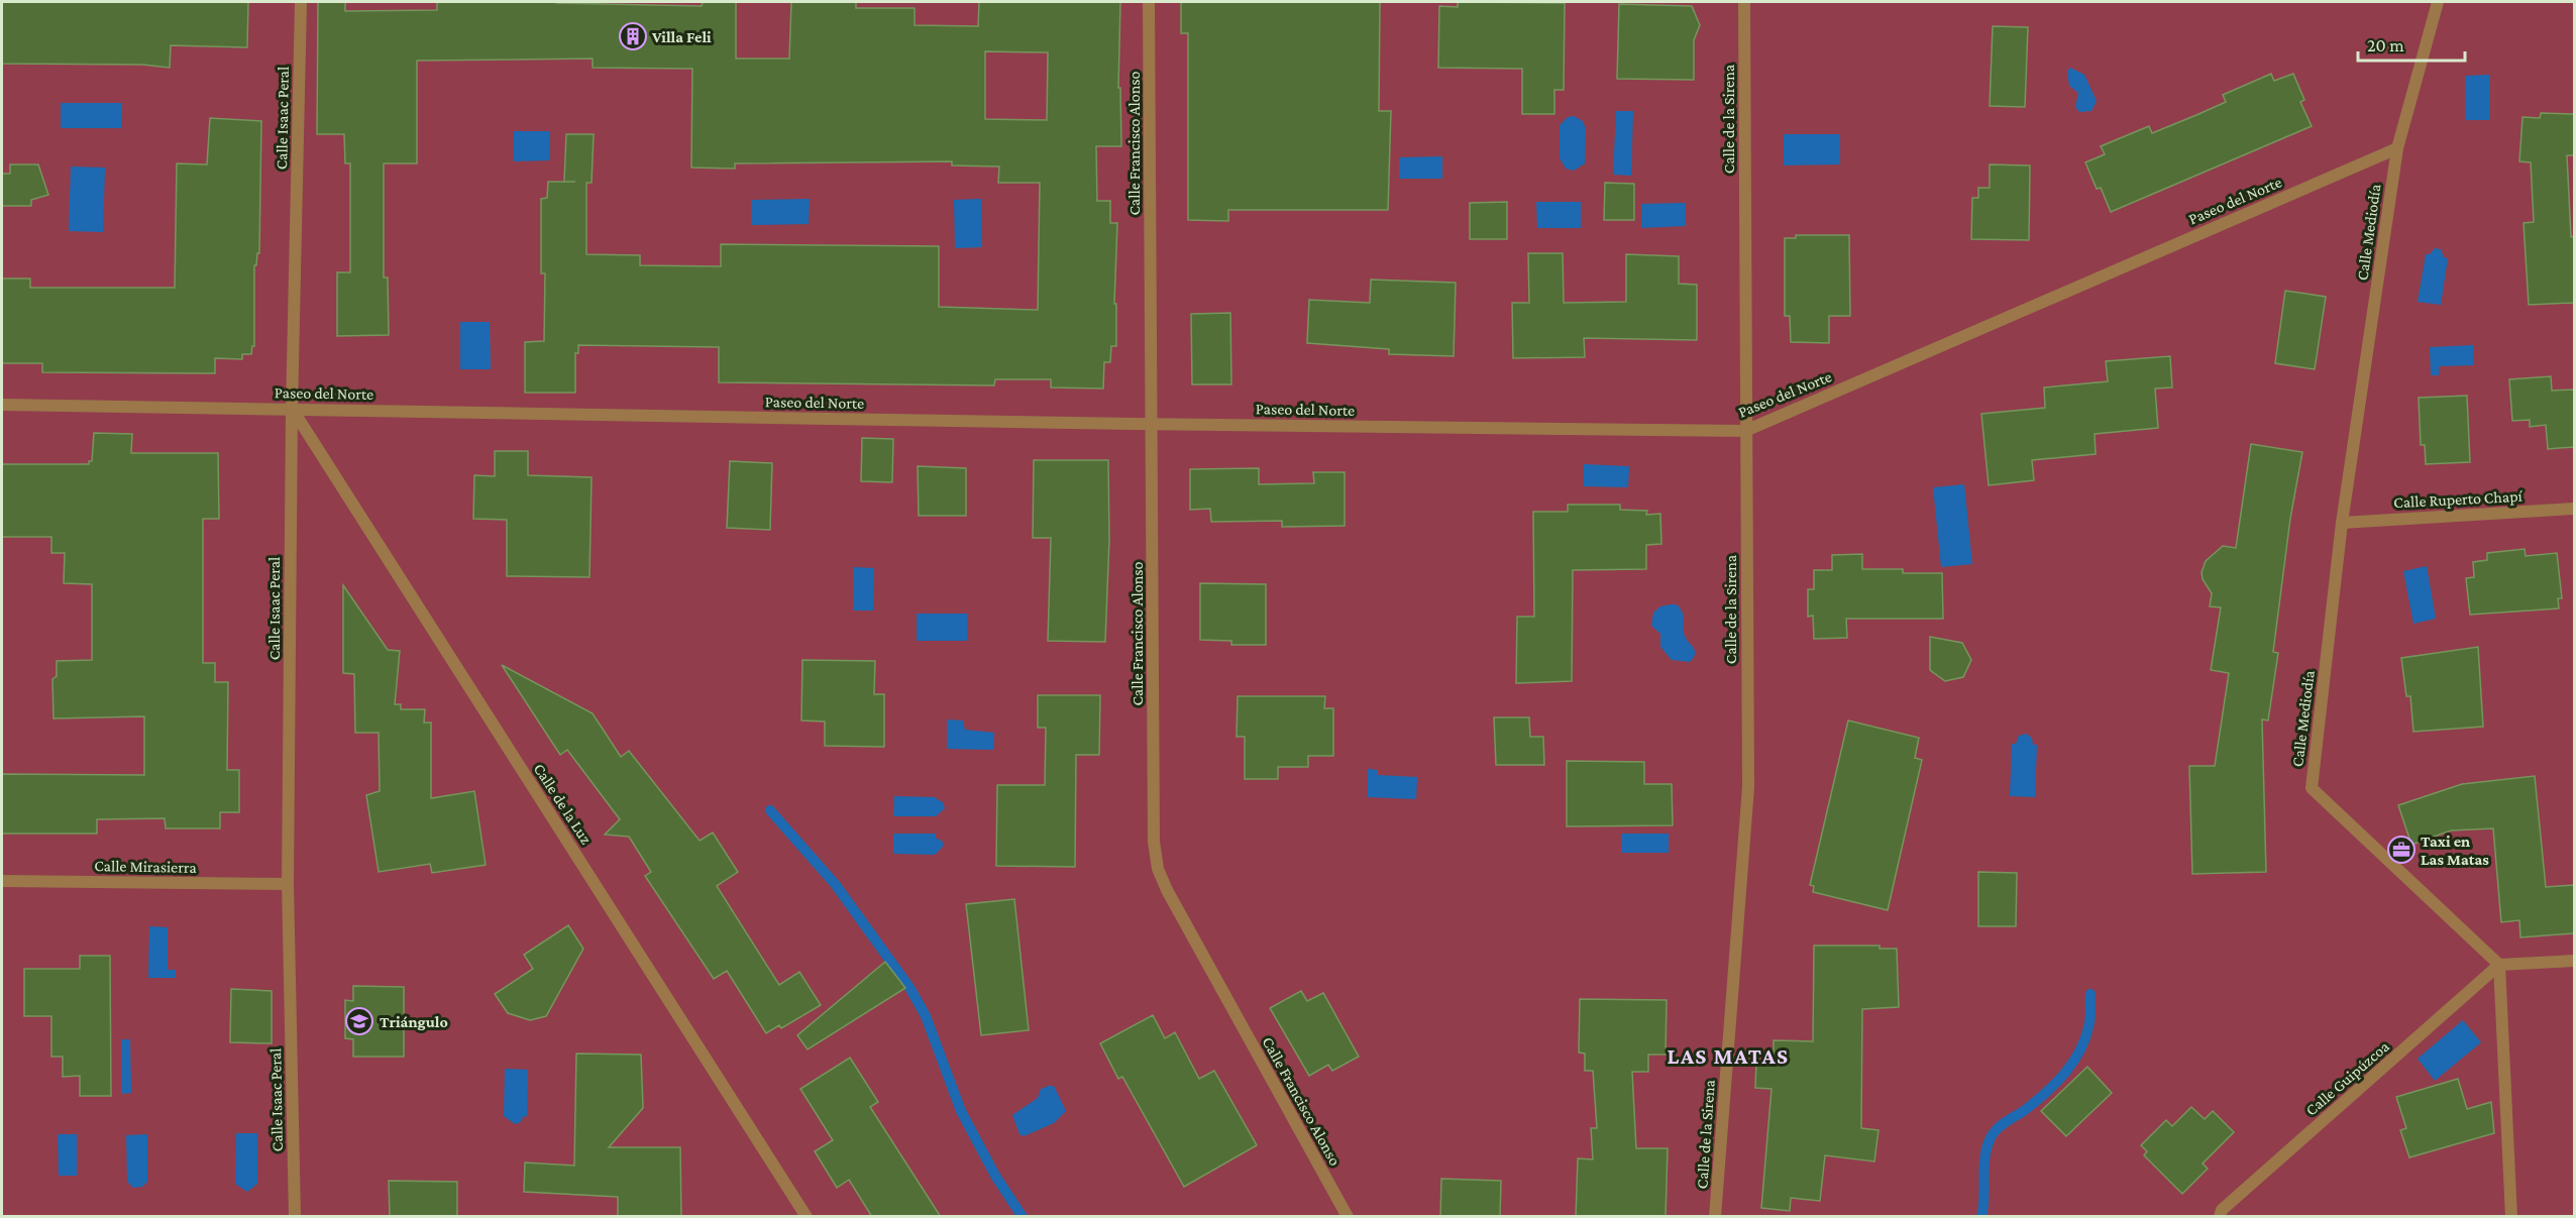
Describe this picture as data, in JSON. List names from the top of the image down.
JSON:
{
  "streets": {
    "street": [
      "Calle Isaac Peral",
      "Calle de la Sirena",
      "Calle Francisco Alonso",
      "Paseo del Norte",
      "Calle Mediodía",
      "Calle Ruperto Chapí",
      "Calle de la Luz",
      "Calle Mirasierra",
      "Calle Guipúzcoa"
    ]
  },
  "crossings": [
    ["Calle Isaac Peral", "Paseo del Norte"],
    ["Calle Isaac Peral", "Calle de la Luz"],
    ["Calle Isaac Peral", "Calle Mirasierra"],
    ["Calle de la Sirena", "Paseo del Norte"],
    ["Calle Francisco Alonso", "Paseo del Norte"],
    ["Paseo del Norte", "Calle Mediodía"],
    ["Paseo del Norte", "Calle de la Luz"],
    ["Calle Mediodía", "Calle Ruperto Chapí"],
    ["Calle Mediodía", "Calle Guipúzcoa"]
  ],
  "districts": ["LAS MATAS"],
  "places": {
    "building": ["Villa Feli"],
    "office": ["Taxi en Las Matas"],
    "school or university": ["Triángulo"]
  },
  "scale_bar": "20 m"
}
